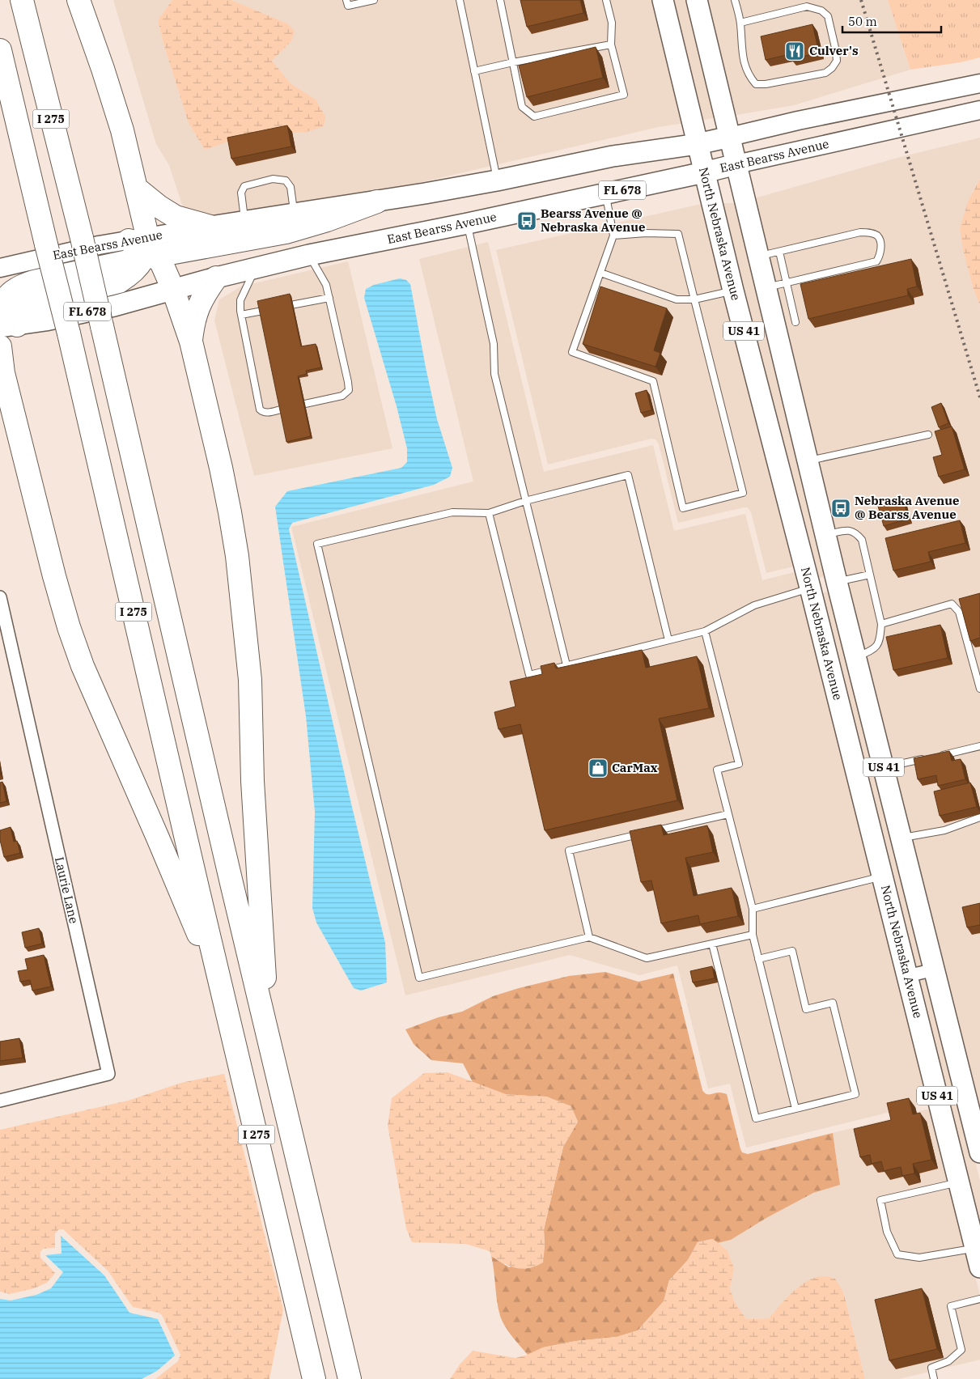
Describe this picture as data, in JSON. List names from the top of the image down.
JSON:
{
  "streets": {
    "highway": ["I 275"],
    "main road": [
      "East Bearss Avenue",
      "FL 678",
      "North Nebraska Avenue",
      "US 41"
    ],
    "street": ["Laurie Lane"]
  },
  "crossings": [
    ["East Bearss Avenue", "North Nebraska Avenue"],
    ["East Bearss Avenue", "US 41"]
  ],
  "places": {
    "restaurant": ["Culver's"],
    "bus stop": ["Bearss Avenue @ Nebraska Avenue", "Nebraska Avenue @ Bearss Avenue"],
    "shop": ["CarMax"]
  },
  "scale_bar": "50 m"
}
